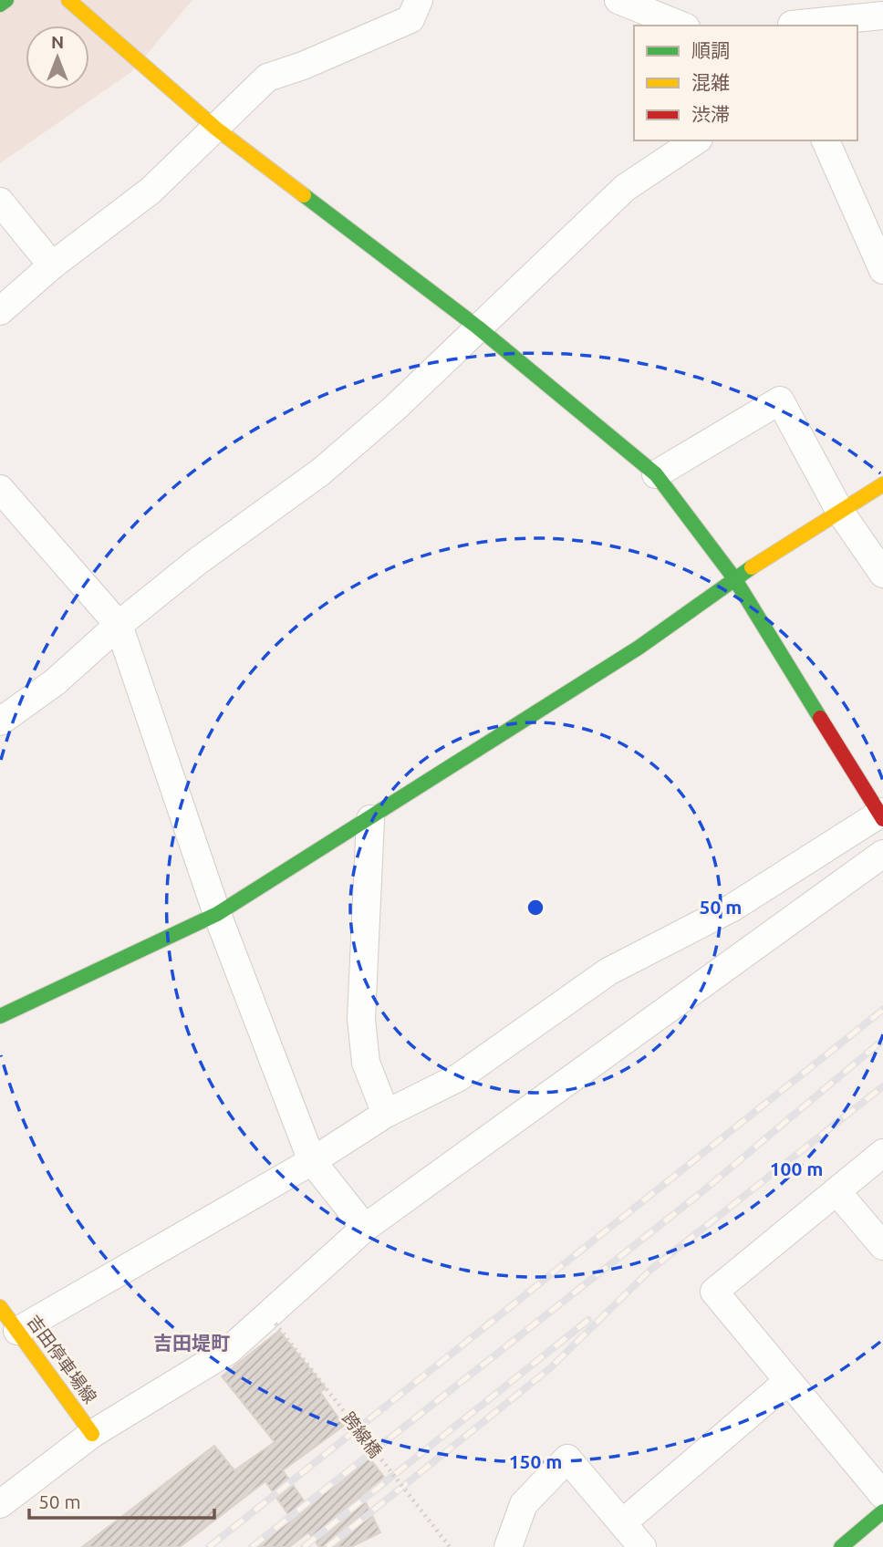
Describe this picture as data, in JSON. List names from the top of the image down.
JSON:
{
  "streets": {
    "street": ["吉田停車場線"],
    "path": ["跨線橋"]
  },
  "districts": ["吉田堤町"],
  "legend": ["順調", "混雑", "渋滞"],
  "scale_bar": "50 m",
  "north": "top",
  "rings": ["50 m", "100 m", "150 m"]
}
